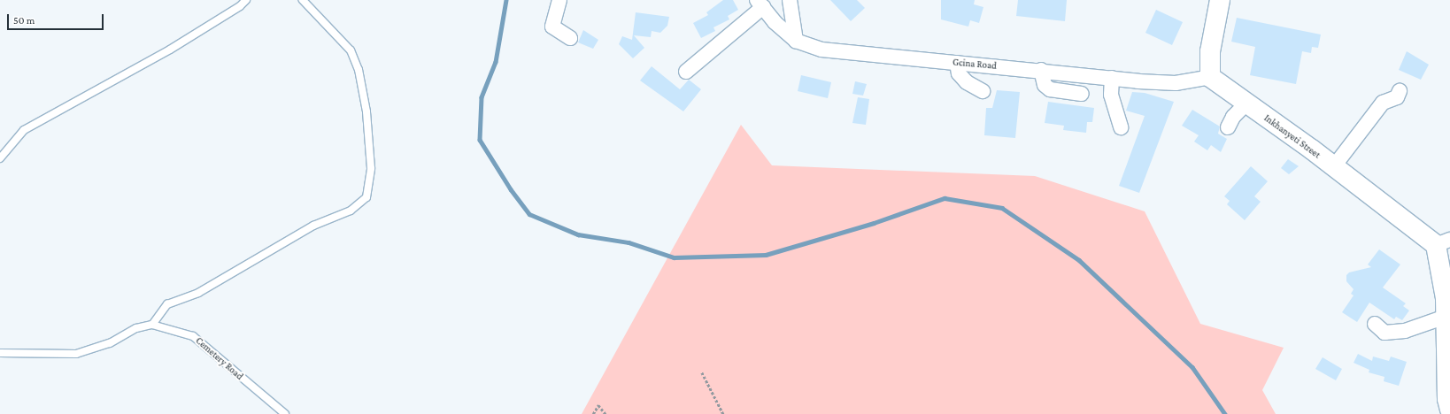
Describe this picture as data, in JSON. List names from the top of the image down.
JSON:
{
  "streets": {
    "street": ["Gcina Road", "Inkhanyeti Street"],
    "lane": ["Cemetery Road"]
  },
  "crossings": [
    ["Gcina Road", "Inkhanyeti Street"]
  ],
  "scale_bar": "50 m"
}
